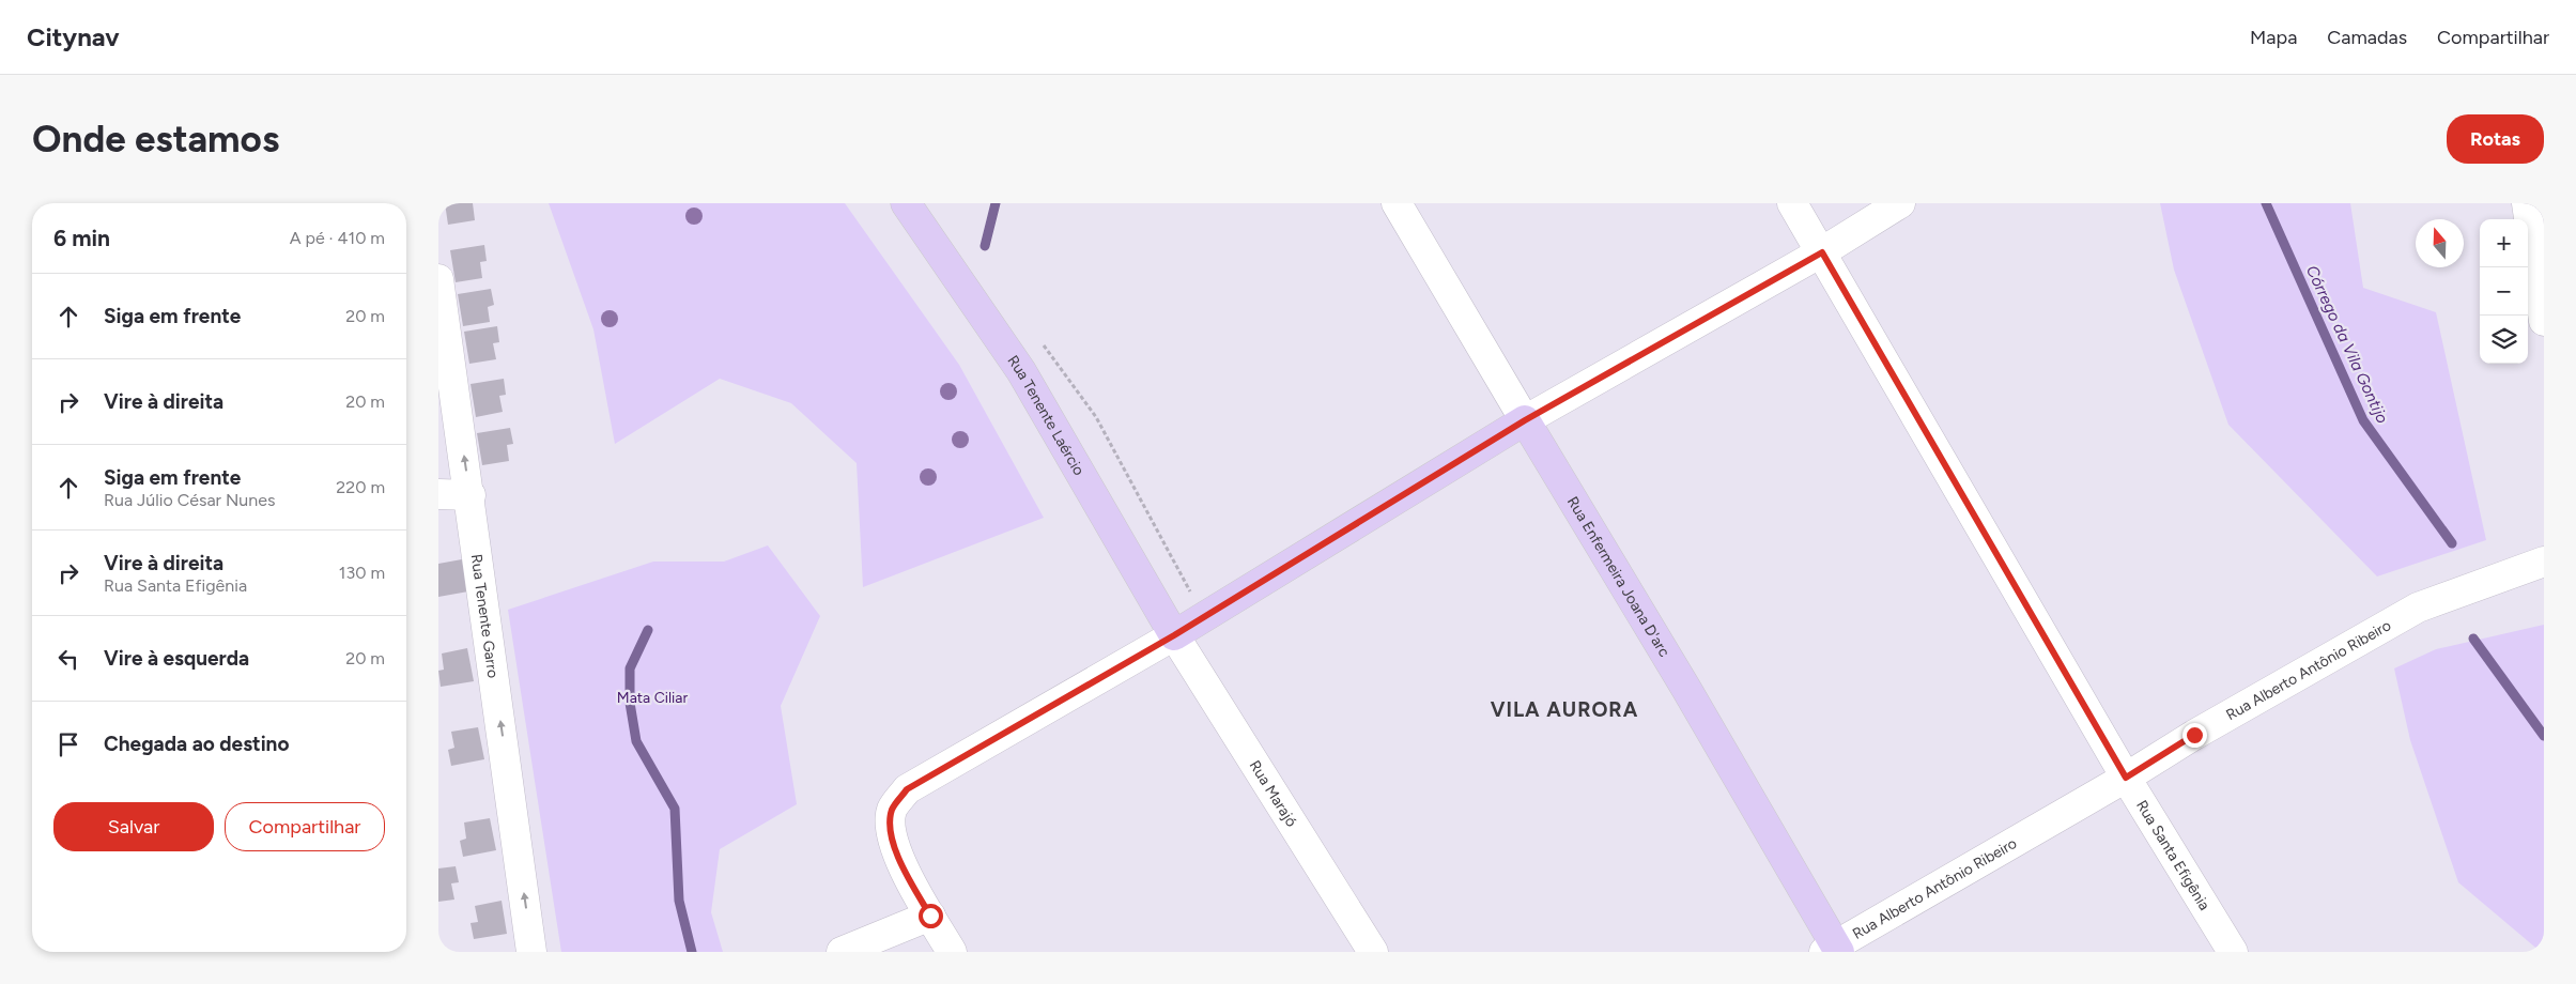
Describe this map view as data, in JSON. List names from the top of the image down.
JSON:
{
  "streets": {
    "main road": ["Rua Tenente Laércio", "Rua Enfermeira Joana D'arc"],
    "street": [
      "Rua Tenente Garro",
      "Rua Alberto Antônio Ribeiro",
      "Rua Marajó",
      "Rua Santa Efigênia"
    ]
  },
  "crossings": [
    ["Rua Tenente Laércio", "Rua Marajó"],
    ["Rua Enfermeira Joana D'arc", "Rua Alberto Antônio Ribeiro"],
    ["Rua Alberto Antônio Ribeiro", "Rua Santa Efigênia"]
  ],
  "one_way": ["Rua Tenente Garro"],
  "districts": ["VILA AURORA"],
  "water": ["Córrego da Vila Gontijo"],
  "parks": ["Mata Ciliar"],
  "north": "top",
  "page": {
    "header": "Citynav",
    "nav": ["Mapa", "Camadas", "Compartilhar"],
    "buttons": [
      "Rotas",
      ["Salvar", "Compartilhar"]
    ],
    "title": "Onde estamos",
    "heading": ["6 min", "A pé · 410 m"],
    "map_buttons": ["+", "−"],
    "list": [
      ["Siga em frente", "20 m"],
      ["Vire à direita", "20 m"],
      ["Siga em frente", "Rua Júlio César Nunes", "220 m"],
      ["Vire à direita", "Rua Santa Efigênia", "130 m"],
      ["Vire à esquerda", "20 m"],
      "Chegada ao destino"
    ]
  }
}
